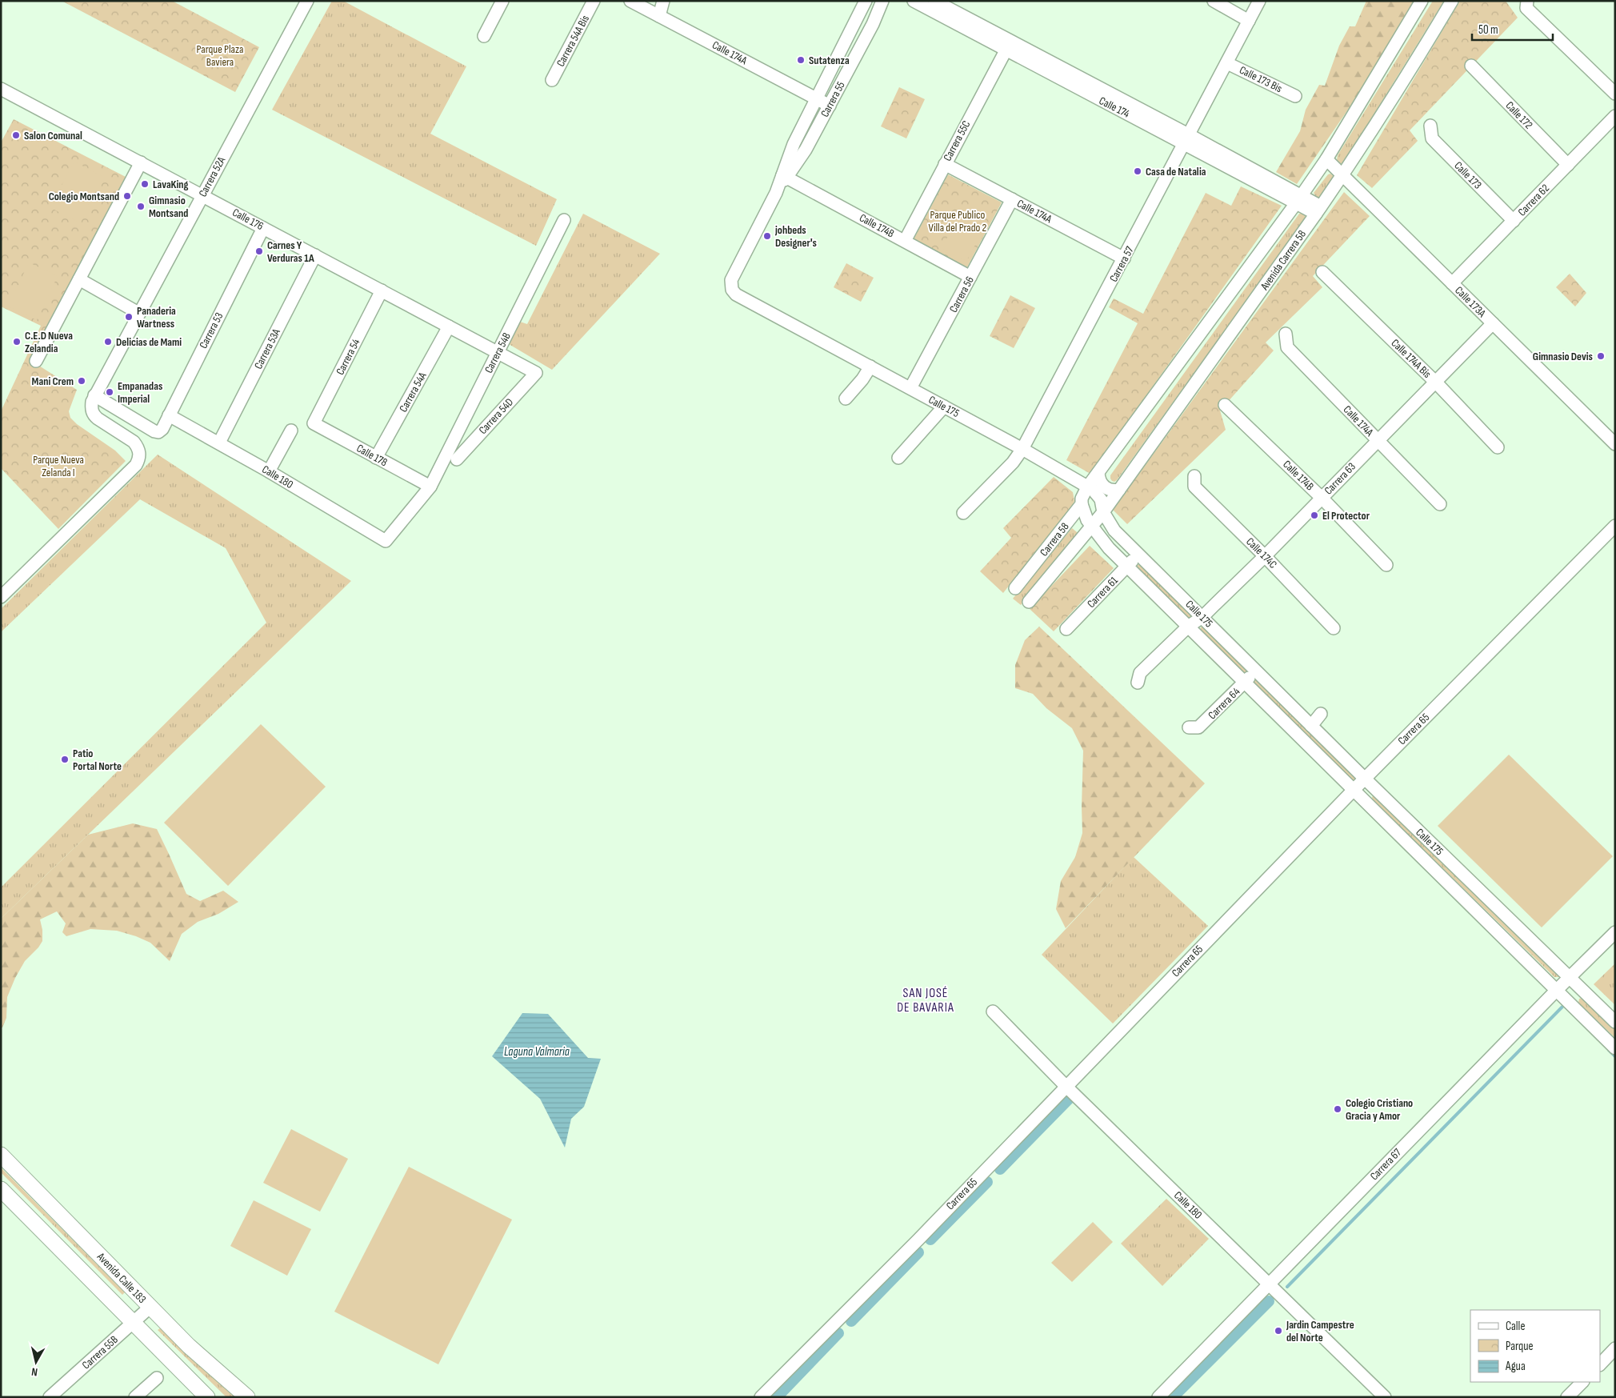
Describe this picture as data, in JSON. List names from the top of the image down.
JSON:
{
  "streets": {
    "main road": ["Avenida Calle 183"],
    "street": [
      "Carrera 54A Bis",
      "Calle 174A",
      "Calle 173 Bis",
      "Carrera 55",
      "Calle 174",
      "Calle 172",
      "Carrera 55C",
      "Calle 173",
      "Carrera 52A",
      "Carrera 62",
      "Calle 176",
      "Calle 174B",
      "Avenida Carrera 58",
      "Carrera 57",
      "Carrera 56",
      "Calle 173A",
      "Carrera 53",
      "Carrera 53A",
      "Carrera 54B",
      "Carrera 54",
      "Calle 174A Bis",
      "Carrera 54A",
      "Calle 175",
      "Carrera 54D",
      "Calle 178",
      "Calle 180",
      "Carrera 63",
      "Carrera 58",
      "Calle 174C",
      "Carrera 61",
      "Carrera 64",
      "Carrera 65",
      "Carrera 67",
      "Carrera 55B"
    ]
  },
  "crossings": [
    ["Calle 174A", "Carrera 55"],
    ["Calle 174A", "Carrera 55C"],
    ["Calle 174A", "Carrera 57"],
    ["Calle 174A", "Carrera 56"],
    ["Calle 174A", "Carrera 63"],
    ["Calle 173 Bis", "Carrera 57"],
    ["Carrera 55", "Calle 174B"],
    ["Carrera 55", "Calle 175"],
    ["Calle 174", "Carrera 55C"],
    ["Calle 174", "Avenida Carrera 58"],
    ["Calle 174", "Carrera 57"],
    ["Calle 172", "Carrera 62"],
    ["Carrera 55C", "Calle 174B"],
    ["Calle 173", "Carrera 62"],
    ["Carrera 52A", "Calle 176"],
    ["Carrera 52A", "Carrera 53"],
    ["Carrera 62", "Calle 173A"],
    ["Calle 176", "Carrera 53"],
    ["Calle 176", "Carrera 53A"],
    ["Calle 176", "Carrera 54B"],
    ["Calle 176", "Carrera 54"],
    ["Calle 176", "Carrera 54A"],
    ["Calle 176", "Carrera 54D"],
    ["Calle 174B", "Carrera 56"],
    ["Calle 174B", "Carrera 63"],
    ["Avenida Carrera 58", "Calle 173A"],
    ["Avenida Carrera 58", "Calle 175"],
    ["Avenida Carrera 58", "Carrera 58"],
    ["Carrera 57", "Calle 175"],
    ["Carrera 56", "Calle 175"],
    ["Calle 173A", "Carrera 63"],
    ["Carrera 53", "Calle 180"],
    ["Carrera 53A", "Calle 180"],
    ["Carrera 54B", "Calle 178"],
    ["Carrera 54B", "Calle 180"],
    ["Carrera 54", "Calle 178"],
    ["Calle 174A Bis", "Carrera 63"],
    ["Carrera 54A", "Calle 178"],
    ["Calle 175", "Carrera 63"],
    ["Calle 175", "Carrera 58"],
    ["Calle 175", "Carrera 61"],
    ["Calle 175", "Carrera 64"],
    ["Calle 175", "Carrera 65"],
    ["Calle 175", "Carrera 67"],
    ["Calle 178", "Calle 180"],
    ["Calle 180", "Carrera 65"],
    ["Calle 180", "Carrera 67"],
    ["Carrera 63", "Calle 174C"],
    ["Avenida Calle 183", "Carrera 55B"]
  ],
  "districts": ["SAN JOSÉ DE BAVARIA"],
  "water": ["Laguna Valmaria"],
  "parks": ["Parque Plaza Baviera", "Parque Publico Villa del Prado 2", "Parque Nueva Zelanda I"],
  "places": [
    "Sutatenza",
    "Salon Comunal",
    "Casa de Natalia",
    "LavaKing",
    "Colegio Montsand",
    "Gimnasio Montsand",
    "johbeds Designer's",
    "Carnes Y Verduras 1A",
    "Panaderia Wartness",
    "C.E.D Nueva Zelandia",
    "Delicias de Mami",
    "Gimnasio Devis",
    "Mani Crem",
    "Empanadas Imperial",
    "El Protector",
    "Patio Portal Norte",
    "Colegio Cristiano Gracia y Amor",
    "Jardin Campestre del Norte"
  ],
  "legend": ["Calle", "Parque", "Agua"],
  "scale_bar": "50 m",
  "north": "bottom"
}
